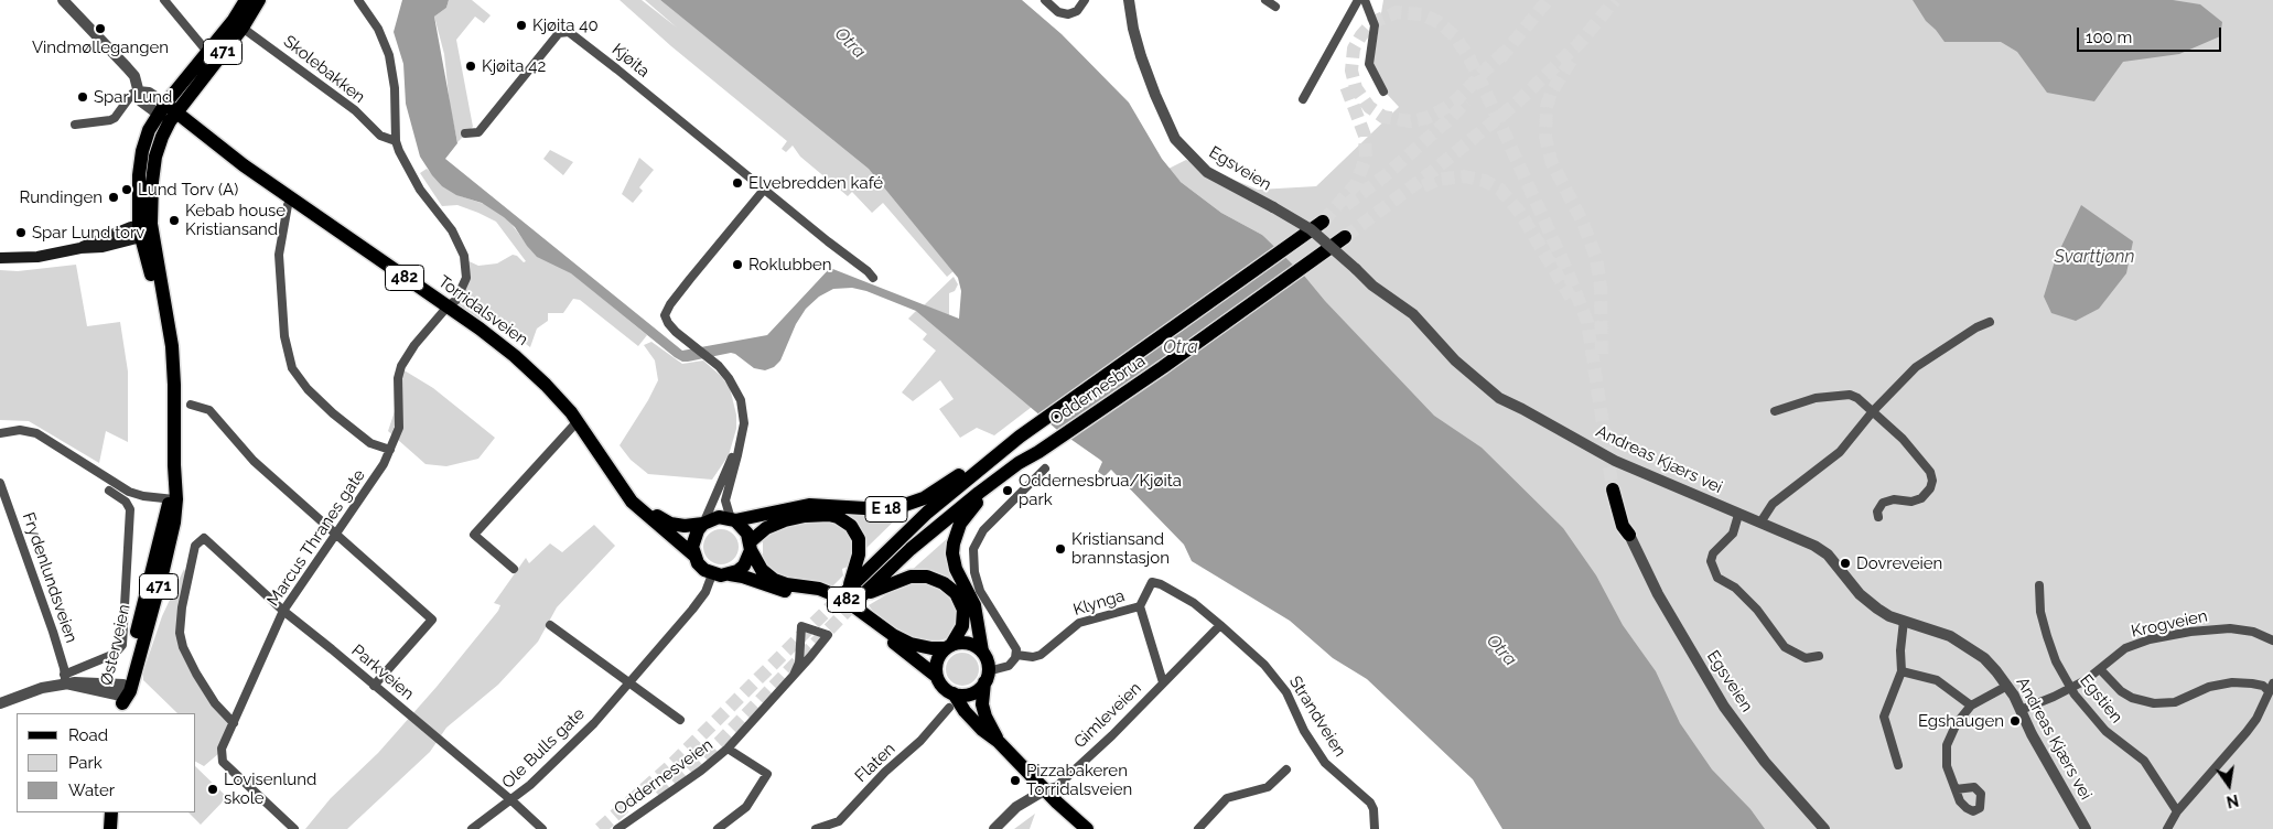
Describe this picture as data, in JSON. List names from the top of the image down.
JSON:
{
  "streets": {
    "main road": [
      "471",
      "482",
      "Torridalsveien",
      "Oddernesbrua",
      "E 18",
      "Østerveien"
    ],
    "street": [
      "Kjøita",
      "Skolebakken",
      "Egsveien",
      "Andreas Kjærs vei",
      "Marcus Thranes gate",
      "Frydenlundsveien",
      "Klynga",
      "Krogveien",
      "Parkveien",
      "Egstien",
      "Gimleveien",
      "Strandveien",
      "Ole Bulls gate",
      "Flaten",
      "Oddernesveien"
    ]
  },
  "crossings": [
    ["Skolebakken", "Marcus Thranes gate"],
    ["Skolebakken", "Østerveien"],
    ["Egsveien", "Andreas Kjærs vei"],
    ["482", "Torridalsveien"],
    ["482", "E 18"],
    ["482", "Gimleveien"],
    ["482", "Ole Bulls gate"],
    ["482", "Flaten"],
    ["Torridalsveien", "E 18"],
    ["Torridalsveien", "Marcus Thranes gate"],
    ["Torridalsveien", "Østerveien"],
    ["Torridalsveien", "Ole Bulls gate"],
    ["Oddernesbrua", "E 18"],
    ["Andreas Kjærs vei", "Krogveien"],
    ["E 18", "Ole Bulls gate"],
    ["E 18", "Flaten"],
    ["Marcus Thranes gate", "Parkveien"],
    ["Frydenlundsveien", "Østerveien"],
    ["Klynga", "Gimleveien"],
    ["Klynga", "Strandveien"],
    ["Krogveien", "Egstien"],
    ["Parkveien", "Ole Bulls gate"],
    ["Gimleveien", "Strandveien"]
  ],
  "water": ["Otra", "Svarttjønn"],
  "places": [
    "Kjøita 40",
    "Vindmøllegangen",
    "Kjøita 42",
    "Spar Lund",
    "Elvebredden kafé",
    "Lund Torv (A)",
    "Rundingen",
    "Kebab house Kristiansand",
    "Spar Lund torv",
    "Roklubben",
    "Oddernesbrua/Kjøita park",
    "Kristiansand brannstasjon",
    "Dovreveien",
    "Egshaugen",
    "Pizzabakeren Torridalsveien",
    "Lovisenlund skole"
  ],
  "legend": ["Road", "Park", "Water"],
  "scale_bar": "100 m",
  "north": "bottom"
}
